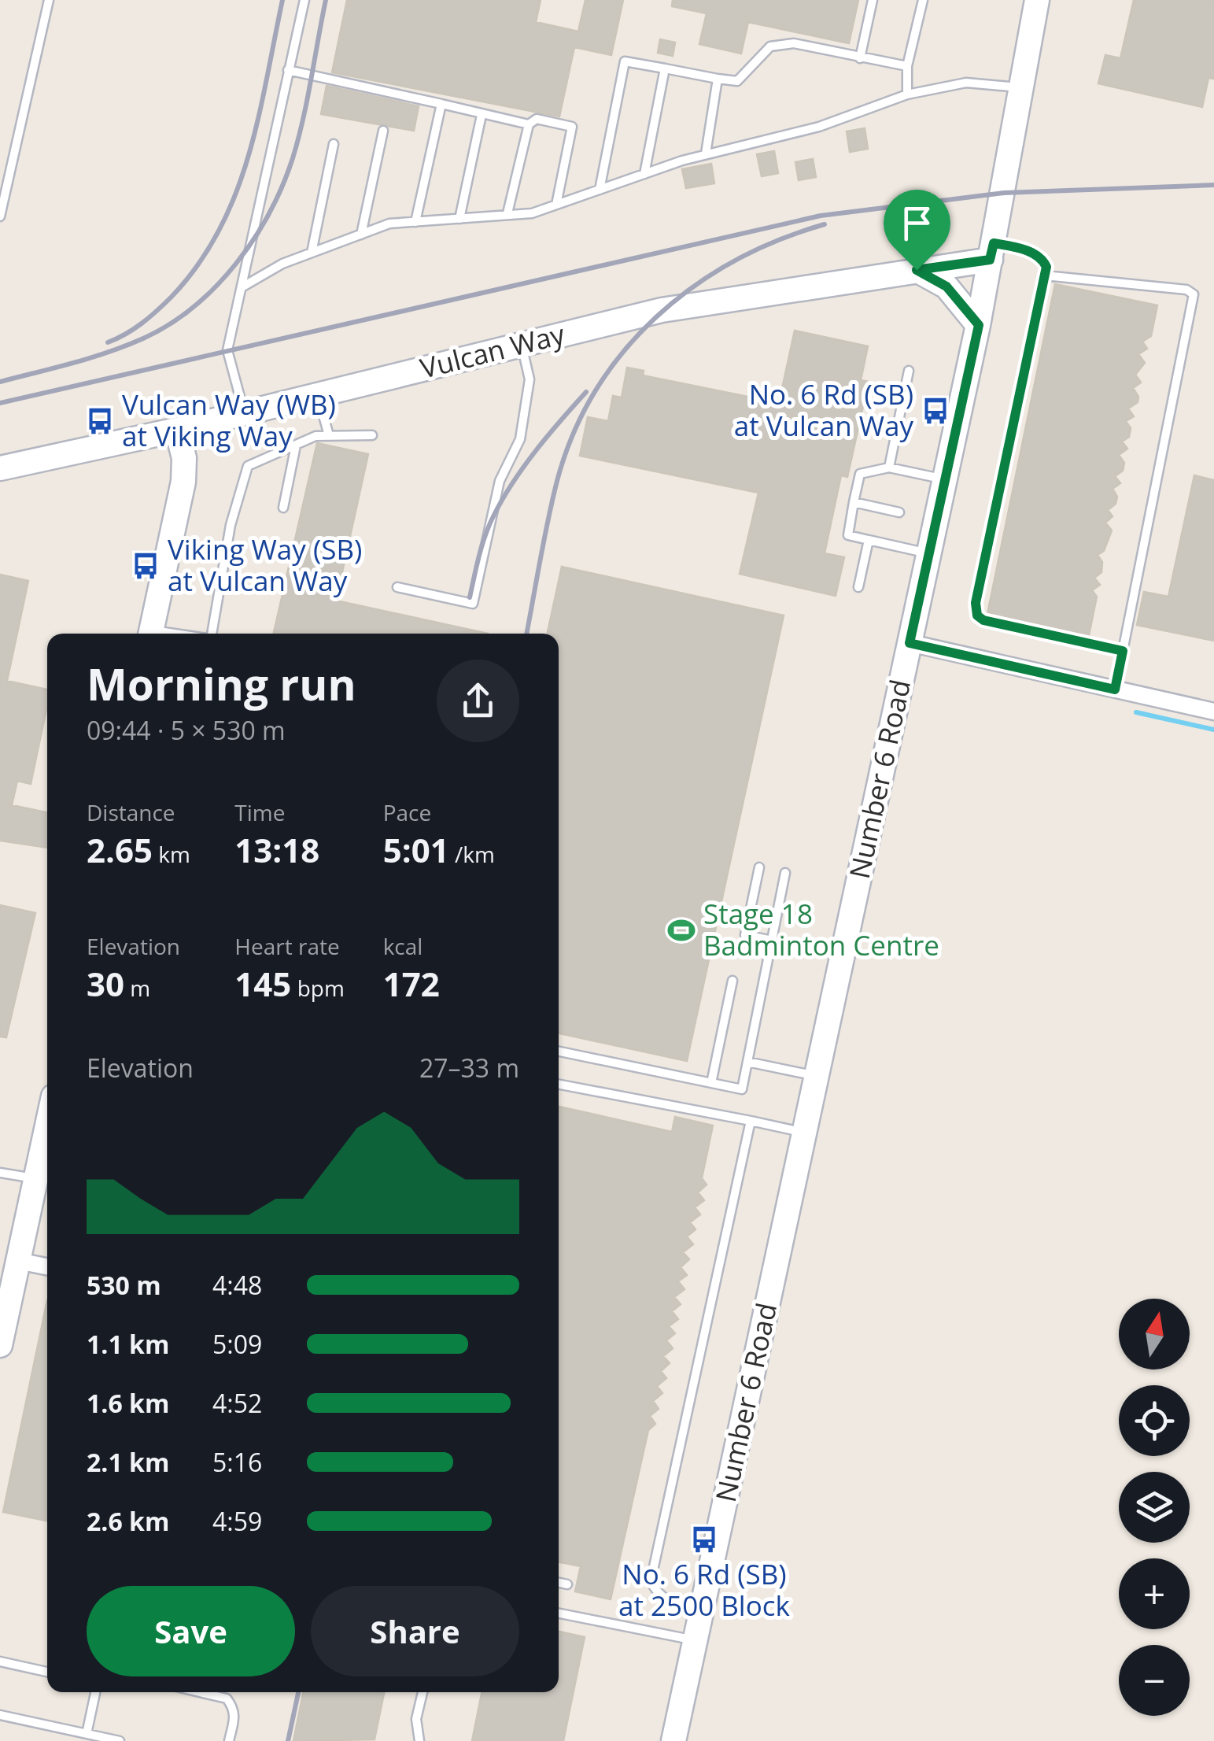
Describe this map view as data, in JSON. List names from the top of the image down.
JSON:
{
  "streets": {
    "street": ["Vulcan Way", "Number 6 Road"]
  },
  "crossings": [
    ["Vulcan Way", "Number 6 Road"]
  ],
  "places": {
    "bus stop": [
      "No. 6 Rd (SB) at Vulcan Way",
      "Vulcan Way (WB) at Viking Way",
      "Viking Way (SB) at Vulcan Way",
      "No. 6 Rd (SB) at 2500 Block"
    ],
    "sports": ["Stage 18 Badminton Centre"]
  },
  "north": "top",
  "page": {
    "heading": ["Morning run", "09:44 · 5 × 530 m"],
    "stats": [
      ["Distance", "2.65 km"],
      ["Time", "13:18"],
      ["Pace", "5:01 /km"],
      ["Elevation", "30 m"],
      ["Heart rate", "145 bpm"],
      ["kcal", "172"]
    ],
    "chart": ["Elevation", "27–33 m"],
    "list": [
      {
        "name": "530 m",
        "note": "4:48"
      },
      {
        "name": "1.1 km",
        "note": "5:09"
      },
      {
        "name": "1.6 km",
        "note": "4:52"
      },
      {
        "name": "2.1 km",
        "note": "5:16"
      },
      {
        "name": "2.6 km",
        "note": "4:59"
      }
    ],
    "map_buttons": ["+", "−"],
    "buttons": ["Save", "Share"]
  }
}
